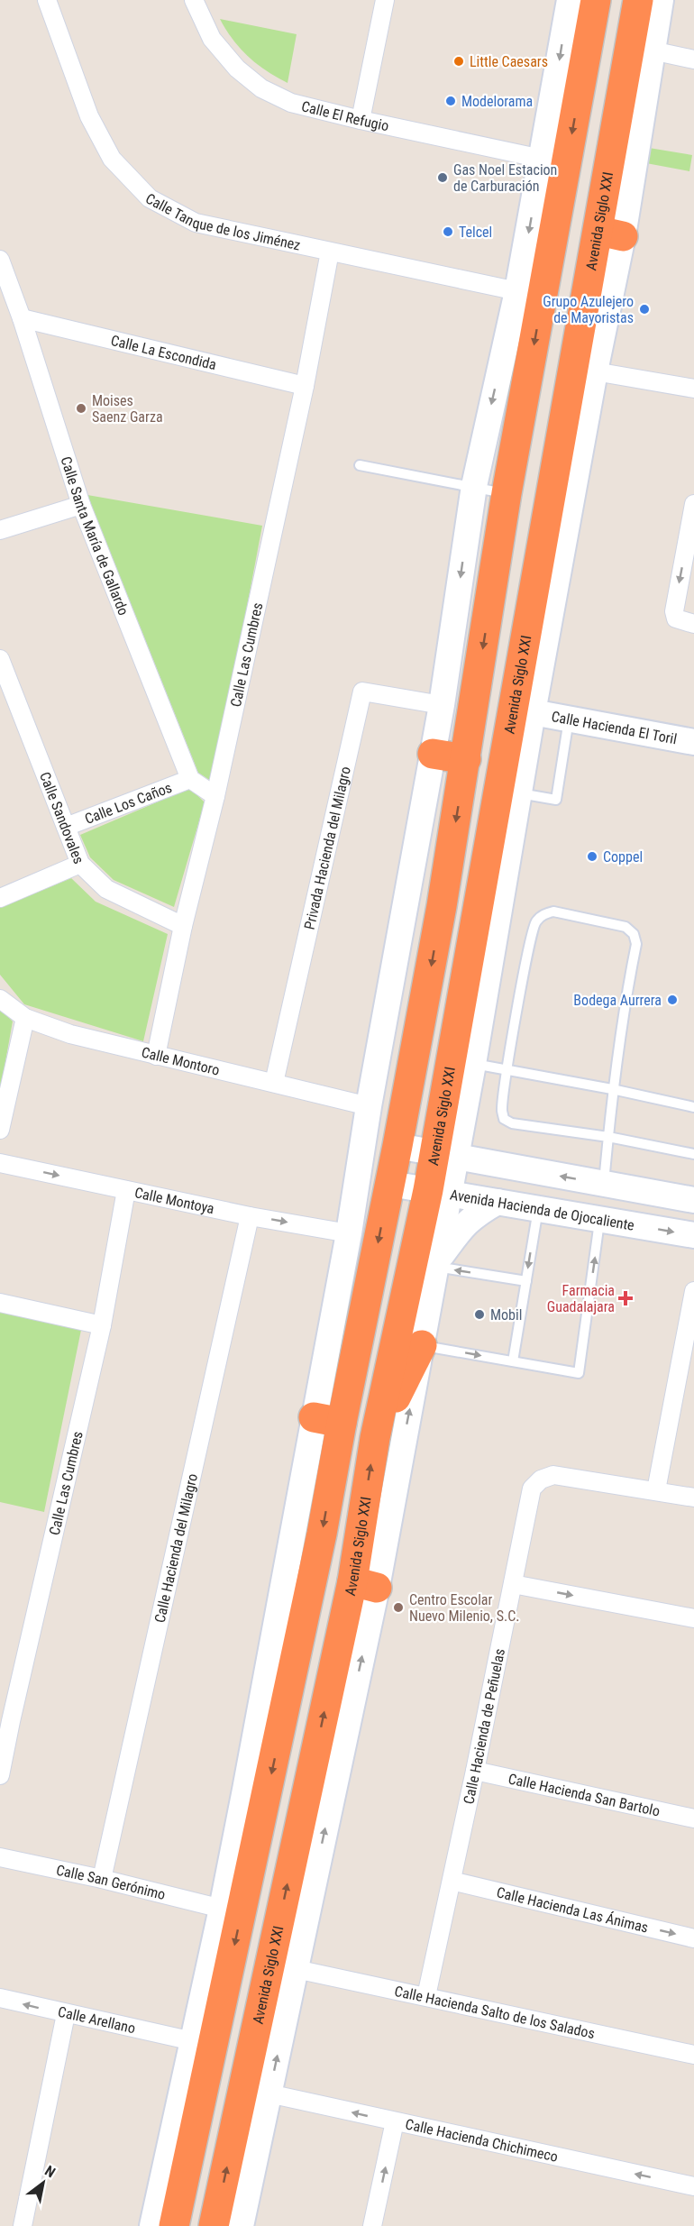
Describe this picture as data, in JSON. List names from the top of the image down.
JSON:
{
  "streets": {
    "highway": ["Avenida Siglo XXI"],
    "street": [
      "Calle El Refugio",
      "Calle Tanque de los Jiménez",
      "Calle La Escondida",
      "Calle Santa María de Gallardo",
      "Calle Las Cumbres",
      "Calle Hacienda El Toril",
      "Calle Los Caños",
      "Calle Sandovales",
      "Privada Hacienda del Milagro",
      "Calle Montoro",
      "Calle Montoya",
      "Avenida Hacienda de Ojocaliente",
      "Calle Hacienda del Milagro",
      "Calle Hacienda de Peñuelas",
      "Calle Hacienda San Bartolo",
      "Calle San Gerónimo",
      "Calle Hacienda Las Ánimas",
      "Calle Hacienda Salto de los Salados",
      "Calle Arellano",
      "Calle Hacienda Chichimeco"
    ]
  },
  "crossings": [
    ["Calle Tanque de los Jiménez", "Calle Las Cumbres"],
    ["Avenida Siglo XXI", "Calle Hacienda El Toril"],
    ["Avenida Siglo XXI", "Avenida Hacienda de Ojocaliente"],
    ["Avenida Siglo XXI", "Calle Hacienda Salto de los Salados"],
    ["Avenida Siglo XXI", "Calle Hacienda Chichimeco"],
    ["Calle La Escondida", "Calle Santa María de Gallardo"],
    ["Calle La Escondida", "Calle Las Cumbres"],
    ["Calle Santa María de Gallardo", "Calle Los Caños"],
    ["Calle Las Cumbres", "Calle Sandovales"],
    ["Calle Las Cumbres", "Calle Montoro"],
    ["Calle Las Cumbres", "Calle Montoya"],
    ["Calle Los Caños", "Calle Sandovales"],
    ["Privada Hacienda del Milagro", "Calle Montoro"],
    ["Calle Montoya", "Calle Hacienda del Milagro"],
    ["Calle Hacienda del Milagro", "Calle San Gerónimo"],
    ["Calle Hacienda de Peñuelas", "Calle Hacienda San Bartolo"],
    ["Calle Hacienda de Peñuelas", "Calle Hacienda Las Ánimas"],
    ["Calle Hacienda de Peñuelas", "Calle Hacienda Salto de los Salados"]
  ],
  "one_way": ["Calle Hacienda Las Ánimas", "Calle Hacienda Chichimeco"],
  "places": {
    "other": [
      "Little Caesars",
      "Modelorama",
      "Gas Noel Estacion de Carburación",
      "Telcel",
      "Grupo Azulejero de Mayoristas",
      "Moises Saenz Garza",
      "Coppel",
      "Bodega Aurrera",
      "Mobil",
      "Centro Escolar Nuevo Milenio, S.C."
    ],
    "health": ["Farmacia Guadalajara"]
  },
  "north": "top right"
}
